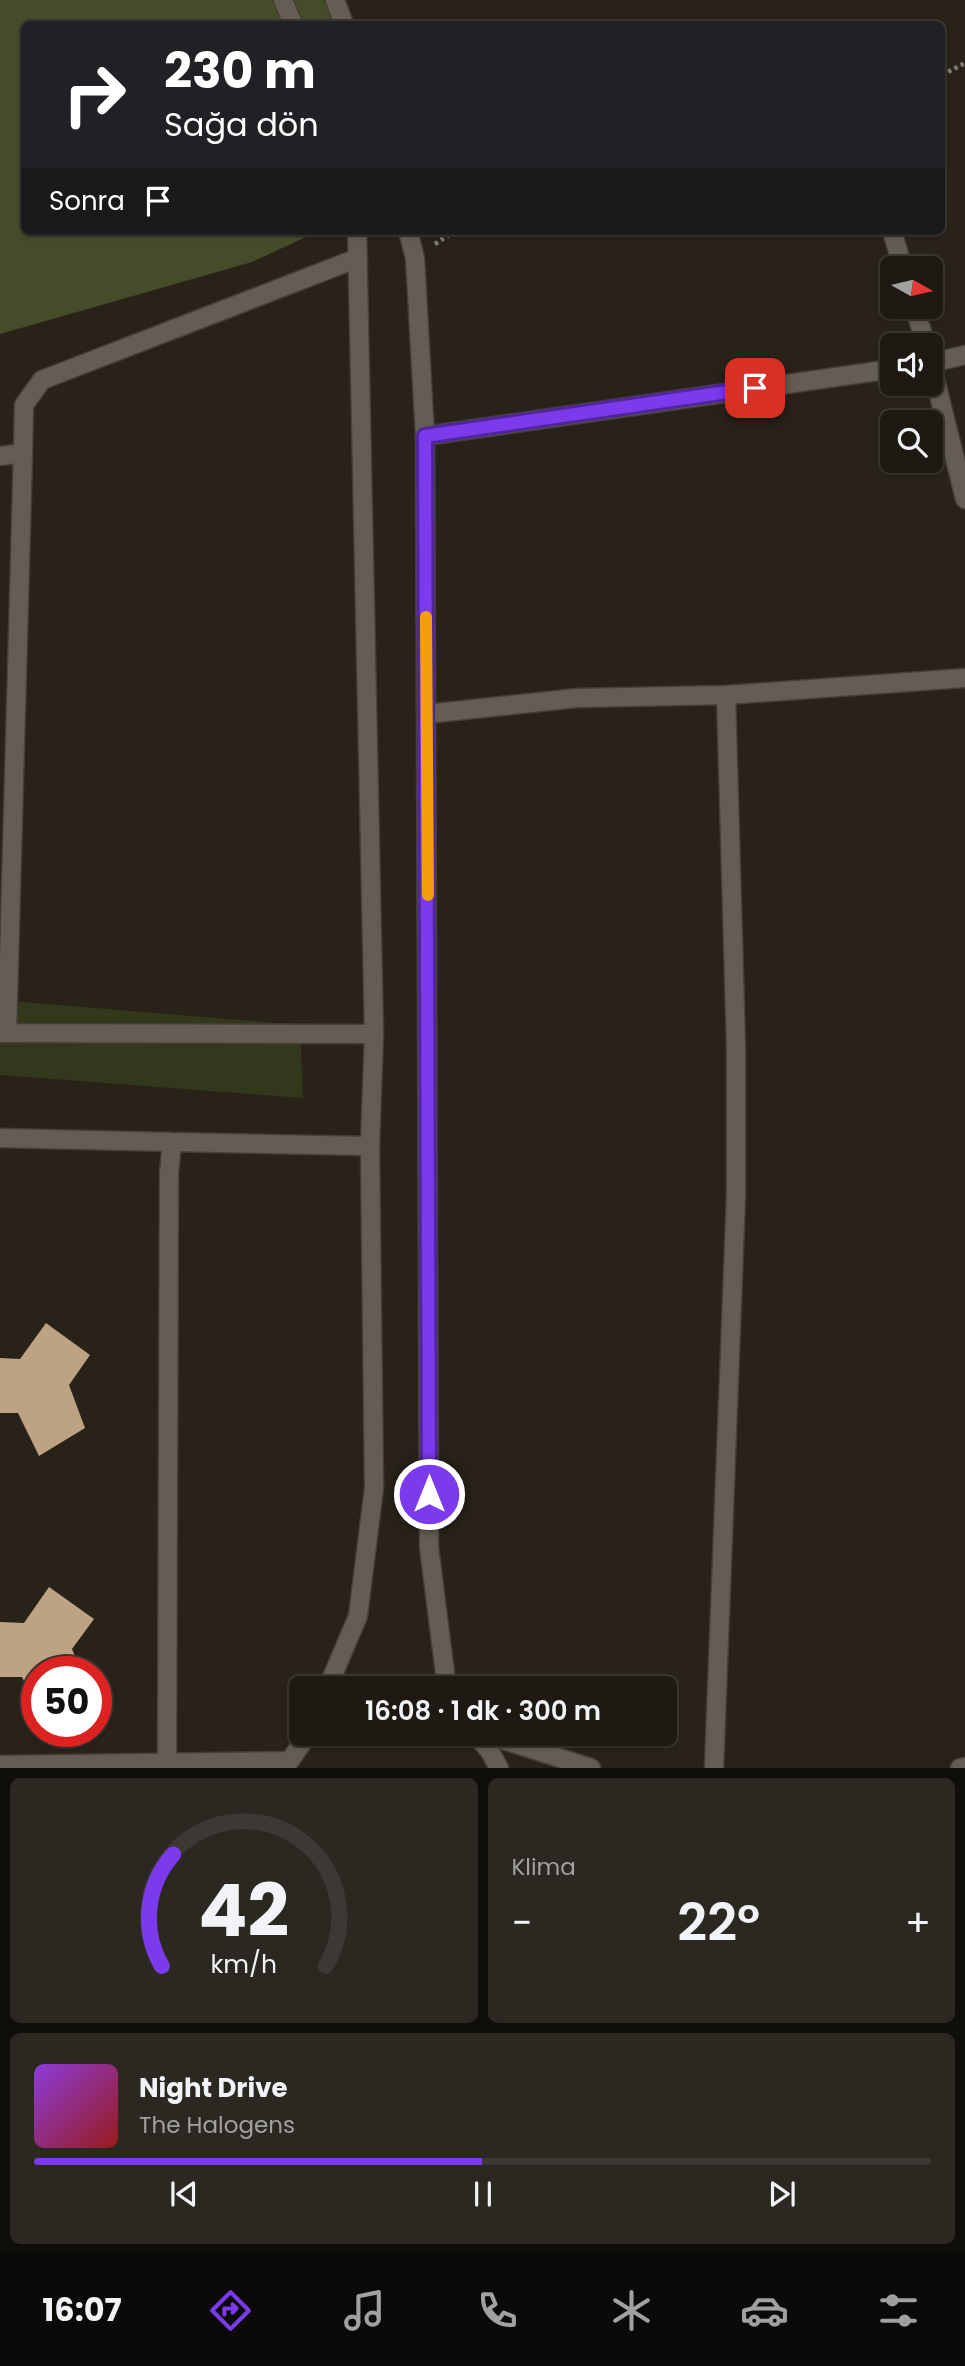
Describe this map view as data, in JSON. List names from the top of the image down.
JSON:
{
  "north": "right",
  "page": {
    "turn": ["230 m", "Sağa dön"],
    "then": "Sonra",
    "limit": "50",
    "trip": "16:08 · 1 dk · 300 m",
    "tile": "Klima",
    "heat": ["−", "22°", "+"],
    "song": ["Night Drive", "The Halogens"],
    "tabs": "16:07",
    "gauge": ["42", "km/h"]
  }
}
